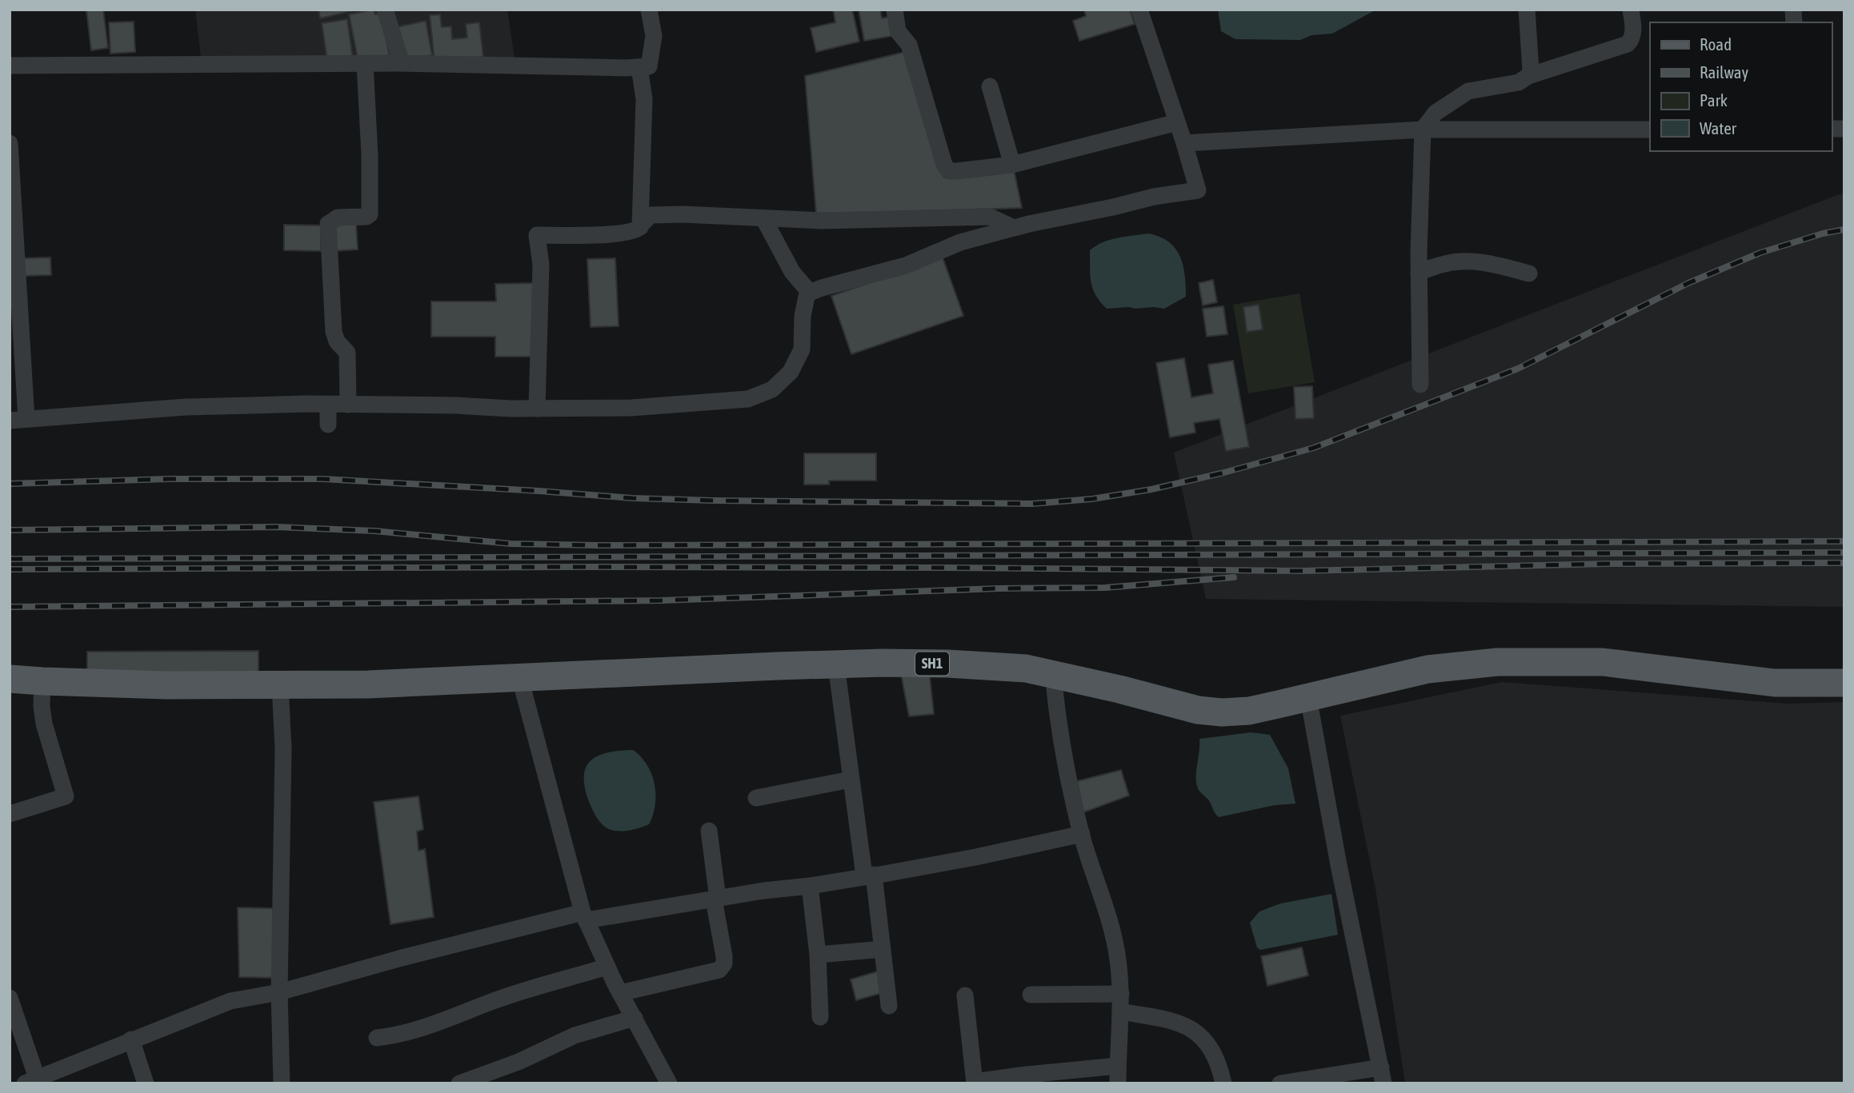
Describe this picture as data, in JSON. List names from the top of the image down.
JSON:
{
  "streets": {
    "main road": ["SH1"]
  },
  "legend": [
    "Road",
    "Railway",
    "Park",
    "Water"
  ]
}
